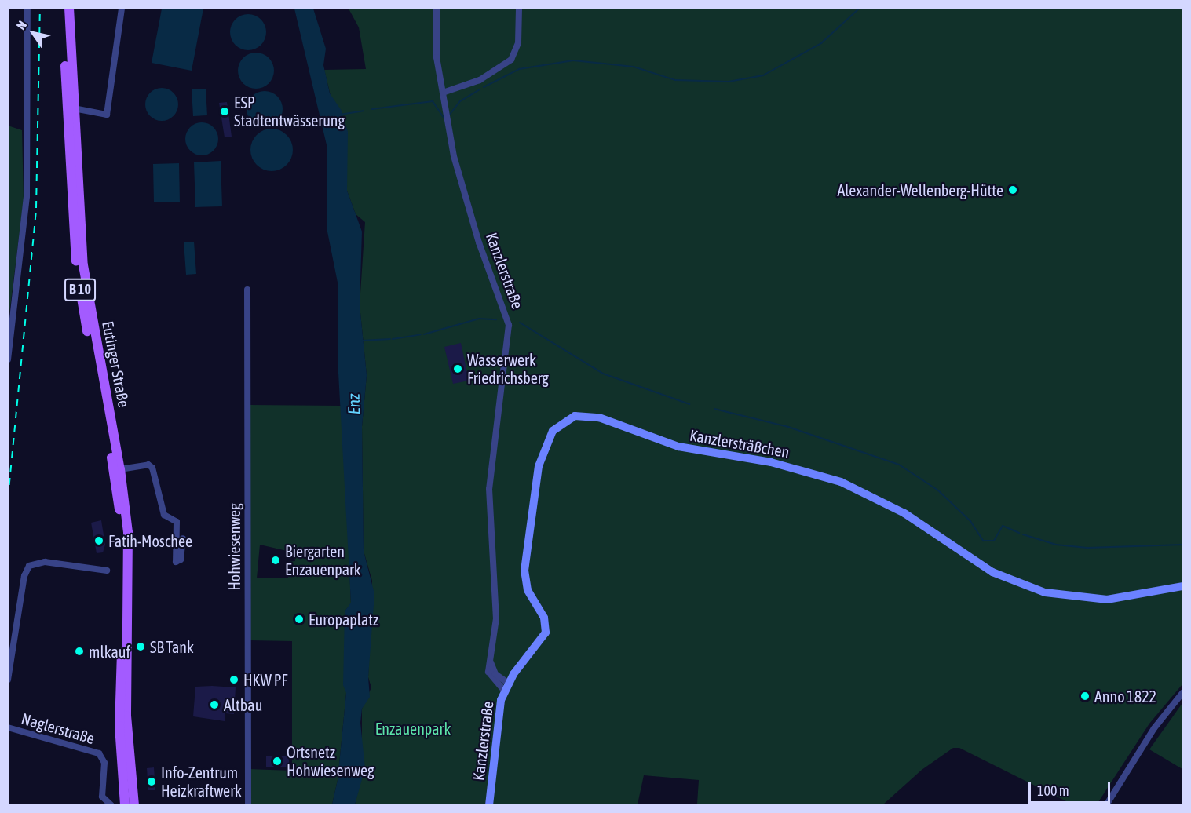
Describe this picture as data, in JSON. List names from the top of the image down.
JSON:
{
  "streets": {
    "main road": [
      "Kanzlerstraße",
      "B 10",
      "Eutinger Straße",
      "Kanzlersträßchen"
    ],
    "street": ["Hohwiesenweg", "Naglerstraße"]
  },
  "crossings": [
    ["Kanzlerstraße", "Kanzlersträßchen"]
  ],
  "water": ["Enz"],
  "parks": ["Enzauenpark"],
  "places": [
    "ESP Stadtentwässerung",
    "Alexander-Wellenberg-Hütte",
    "Wasserwerk Friedrichsberg",
    "Fatih-Moschee",
    "Biergarten Enzauenpark",
    "Europaplatz",
    "SB Tank",
    "mlkauf",
    "HKW PF",
    "Anno 1822",
    "Altbau",
    "Ortsnetz Hohwiesenweg",
    "Info-Zentrum Heizkraftwerk"
  ],
  "scale_bar": "100 m",
  "north": "top left"
}
